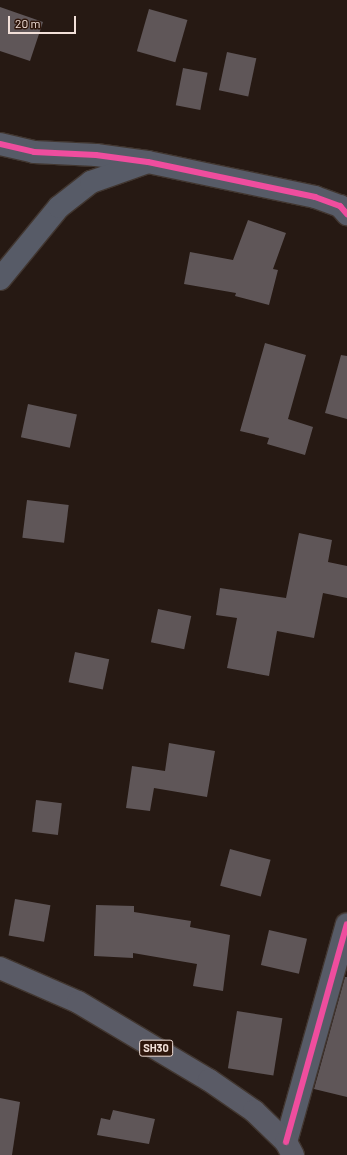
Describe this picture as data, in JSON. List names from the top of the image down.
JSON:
{
  "streets": {
    "main road": ["SH30"]
  },
  "scale_bar": "20 m"
}
